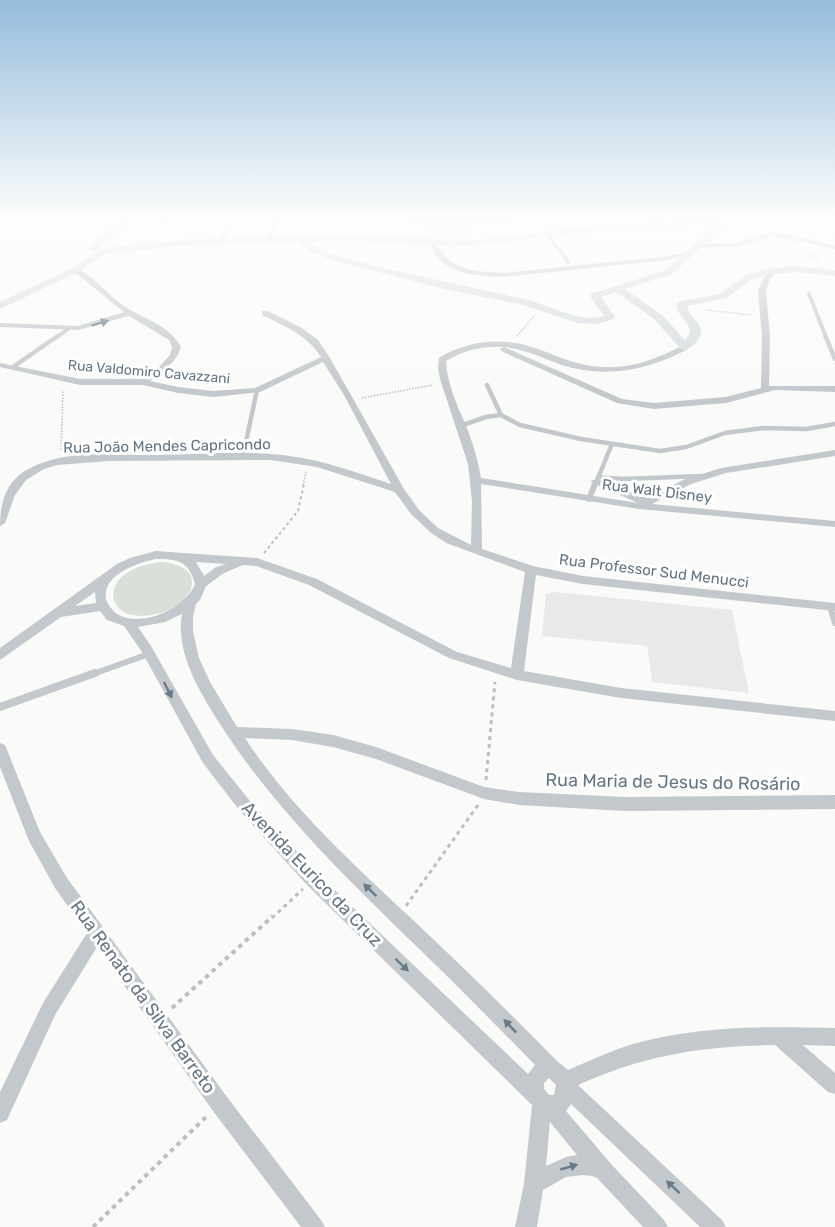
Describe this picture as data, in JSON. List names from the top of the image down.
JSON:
{
  "streets": {
    "street": [
      "Rua Valdomiro Cavazzani",
      "Rua João Mendes Capricondo",
      "Rua Walt Disney",
      "Rua Professor Sud Menucci",
      "Rua Maria de Jesus do Rosário",
      "Avenida Eurico da Cruz",
      "Rua Renato da Silva Barreto"
    ]
  },
  "crossings": [
    ["Rua Valdomiro Cavazzani", "Rua Professor Sud Menucci"],
    ["Rua João Mendes Capricondo", "Rua Professor Sud Menucci"],
    ["Rua Maria de Jesus do Rosário", "Avenida Eurico da Cruz"]
  ]
}
